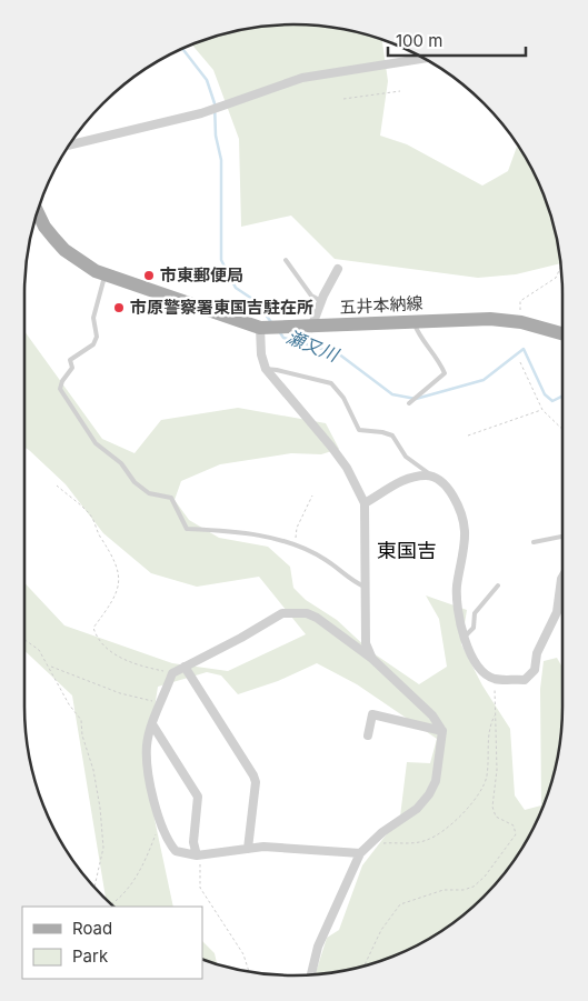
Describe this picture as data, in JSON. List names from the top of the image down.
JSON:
{
  "streets": {
    "main road": ["五井本納線"]
  },
  "districts": ["東国吉"],
  "water": ["瀬又川"],
  "places": ["市東郵便局", "市原警察署東国吉駐在所"],
  "legend": ["Road", "Park"],
  "scale_bar": "100 m"
}
